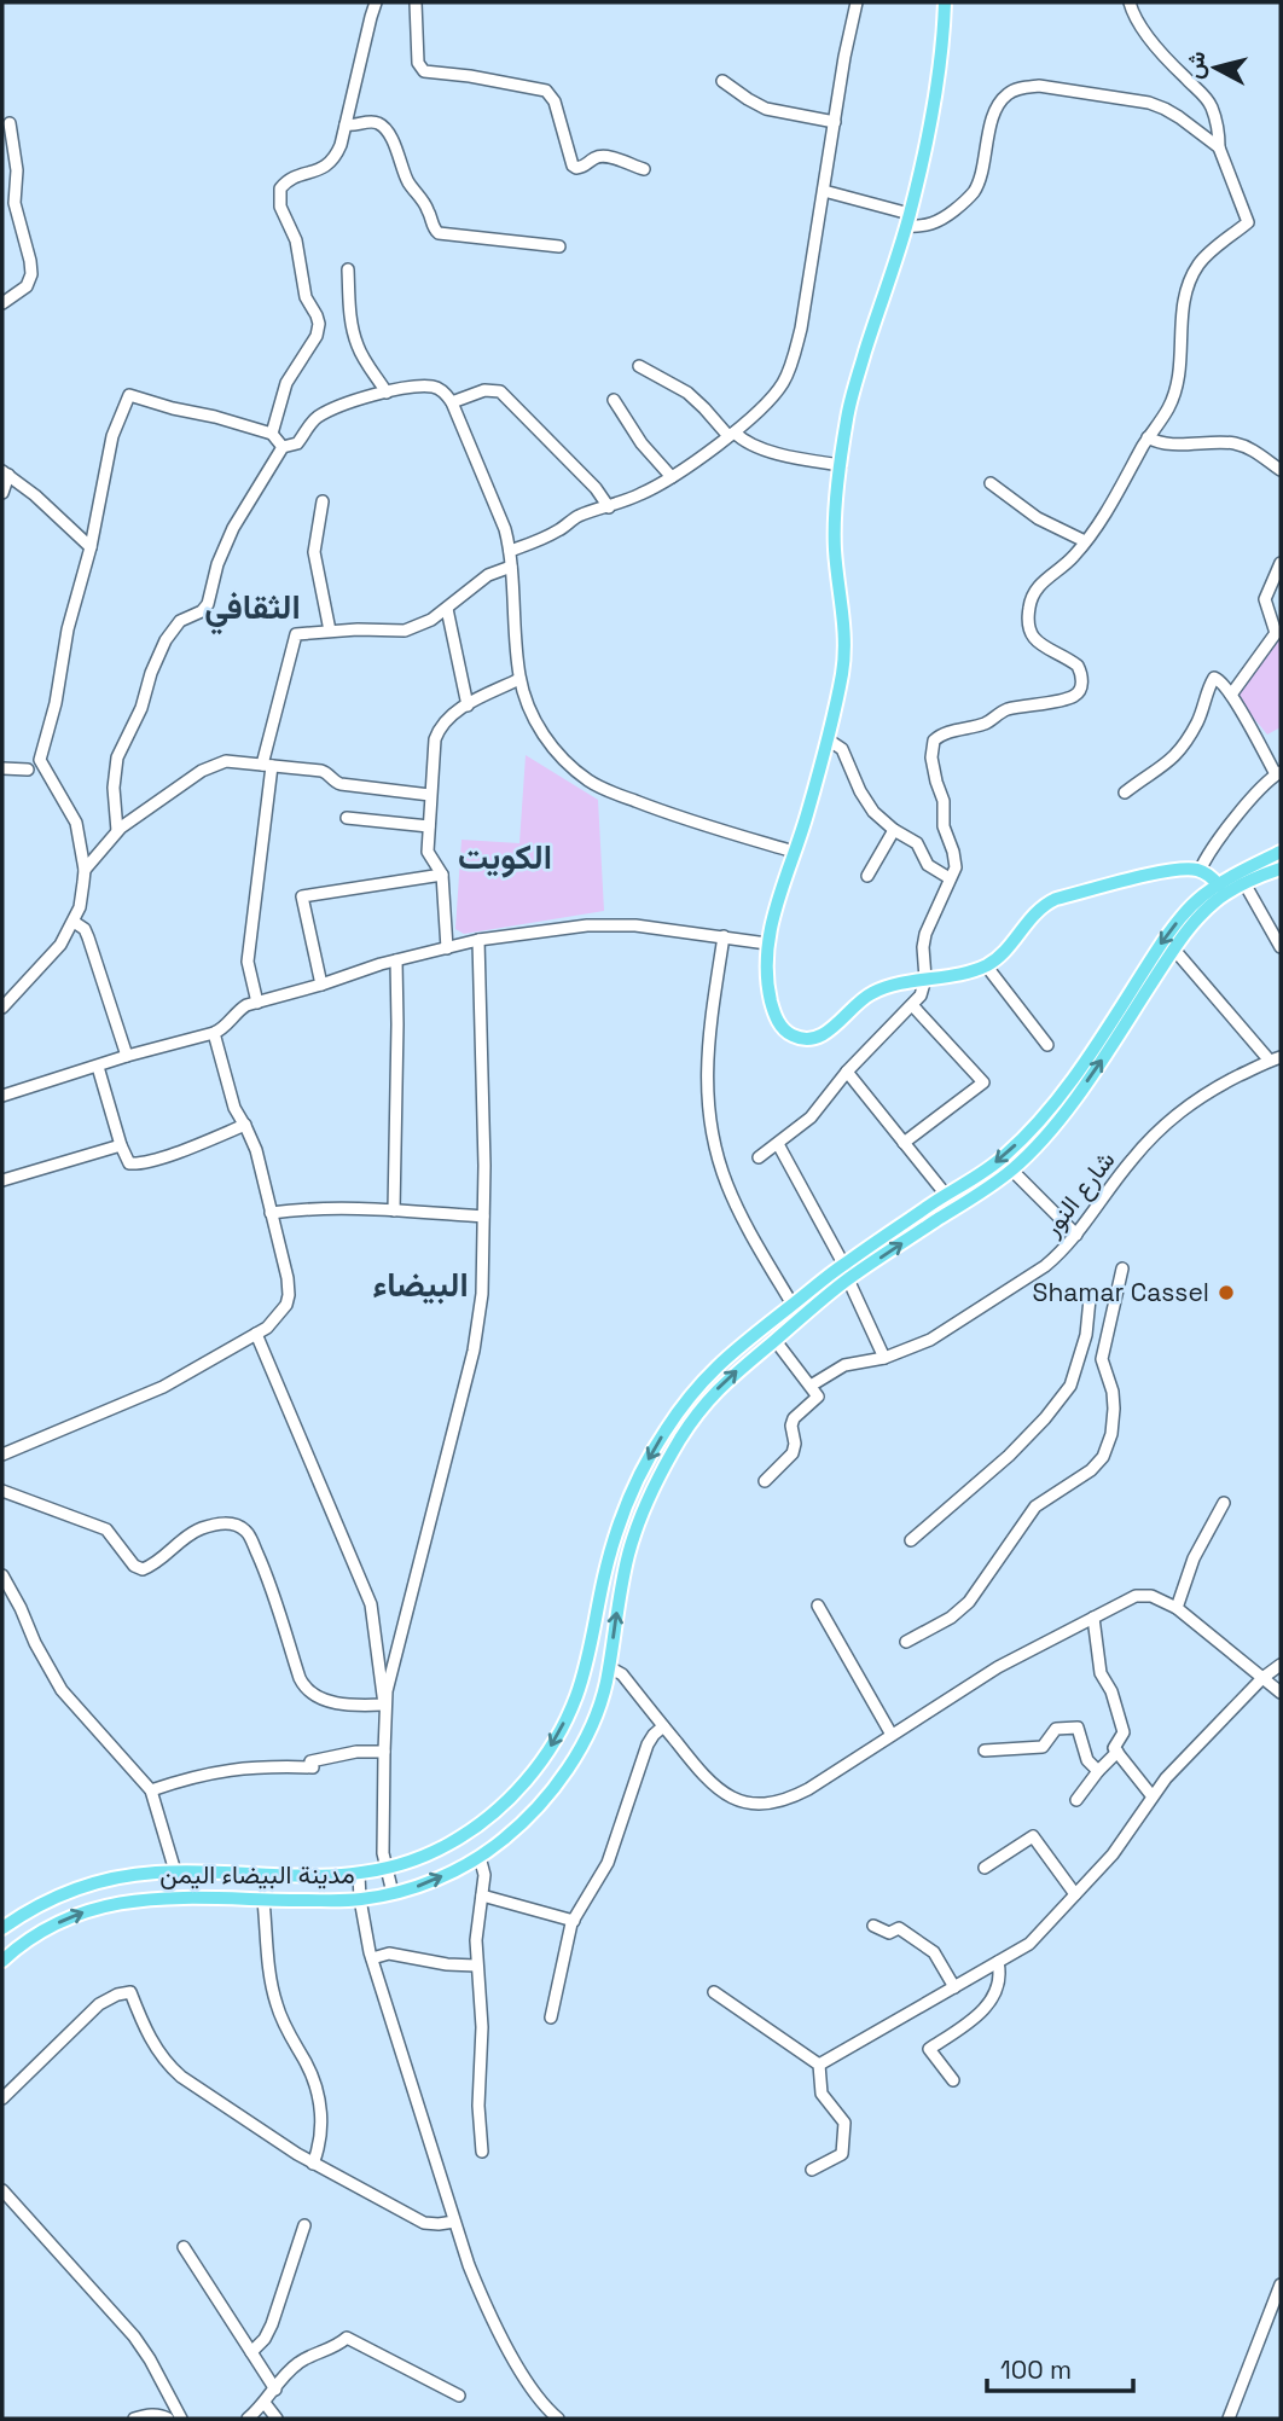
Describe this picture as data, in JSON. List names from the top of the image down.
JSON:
{
  "streets": {
    "main road": ["مدينة البيضاء اليمن"],
    "street": ["شارع النور"]
  },
  "districts": ["الثقافي", "الكويت", "البيضاء"],
  "places": ["Shamar Cassel"],
  "scale_bar": "100 m",
  "north": "left"
}
